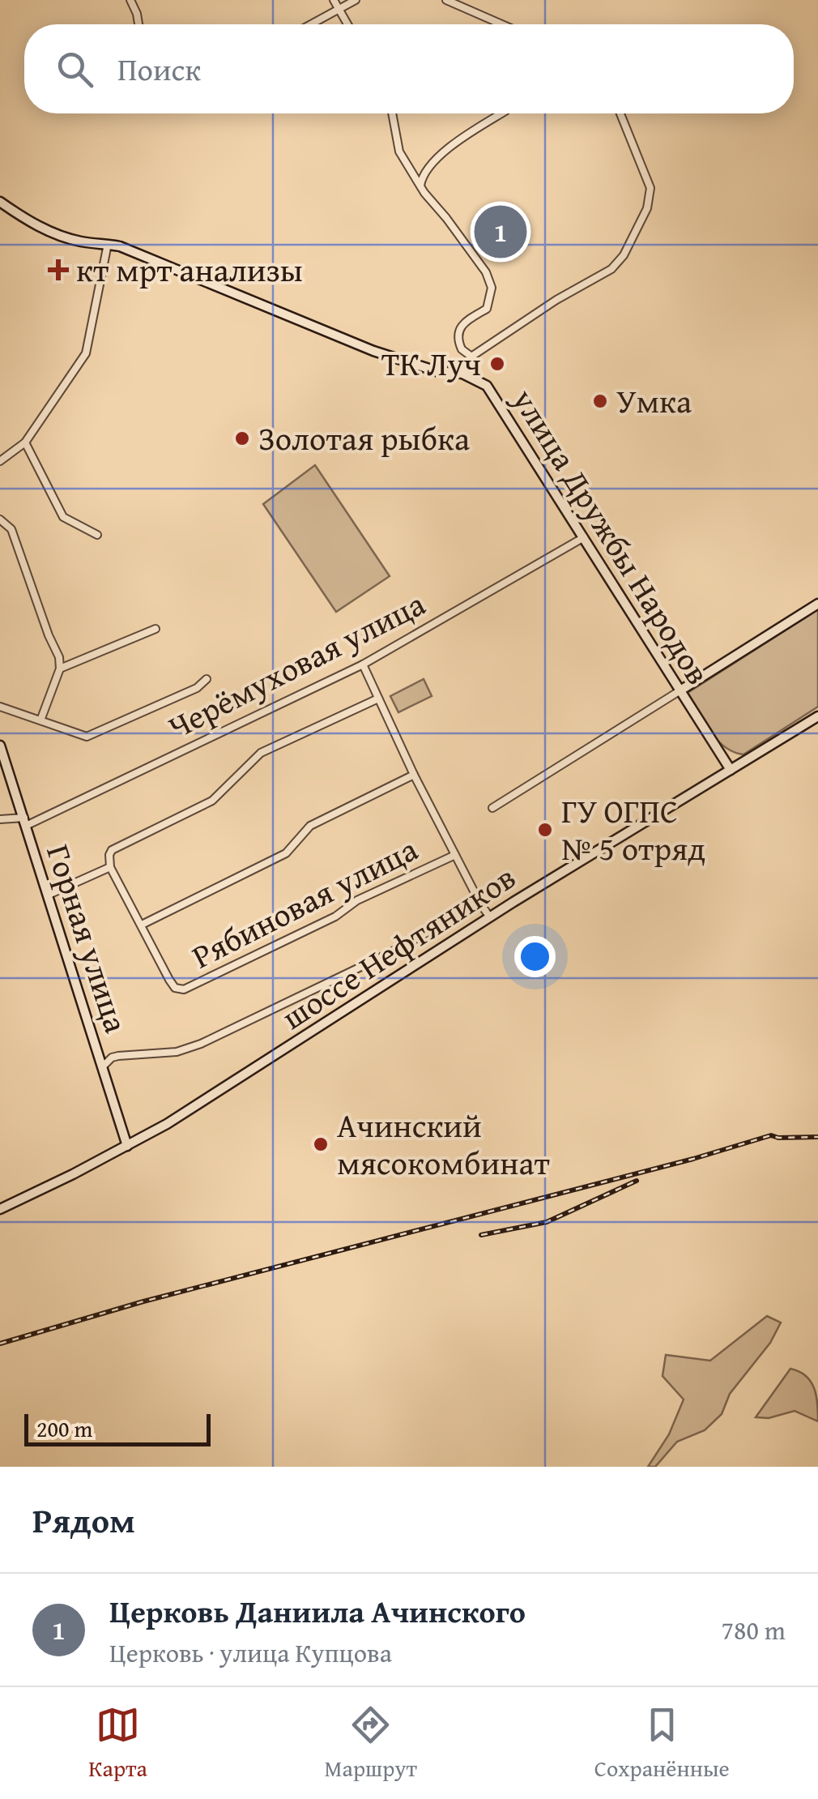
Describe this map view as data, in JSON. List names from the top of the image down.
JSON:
{
  "streets": {
    "street": [
      "улица Дружбы Народов",
      "Черёмуховая улица",
      "Рябиновая улица",
      "Горная улица",
      "шоссе Нефтяников"
    ]
  },
  "crossings": [
    ["улица Дружбы Народов", "Черёмуховая улица"],
    ["улица Дружбы Народов", "шоссе Нефтяников"],
    ["Черёмуховая улица", "Горная улица"],
    ["Горная улица", "шоссе Нефтяников"]
  ],
  "places": {
    "health": ["кт мрт анализы"],
    "other": [
      "ТК Луч",
      "Умка",
      "Золотая рыбка",
      "ГУ ОГПС № 5 отряд",
      "Ачинский мясокомбинат"
    ]
  },
  "scale_bar": "200 m",
  "page": {
    "search": "Поиск",
    "pins": "1",
    "scale": "200 m",
    "heading": "Рядом",
    "list": [
      {
        "mark": "1",
        "name": "Церковь Даниила Ачинского",
        "note": "Церковь · улица Купцова",
        "value": "780 m"
      }
    ],
    "nav": ["Карта", "Маршрут", "Сохранённые"]
  }
}
